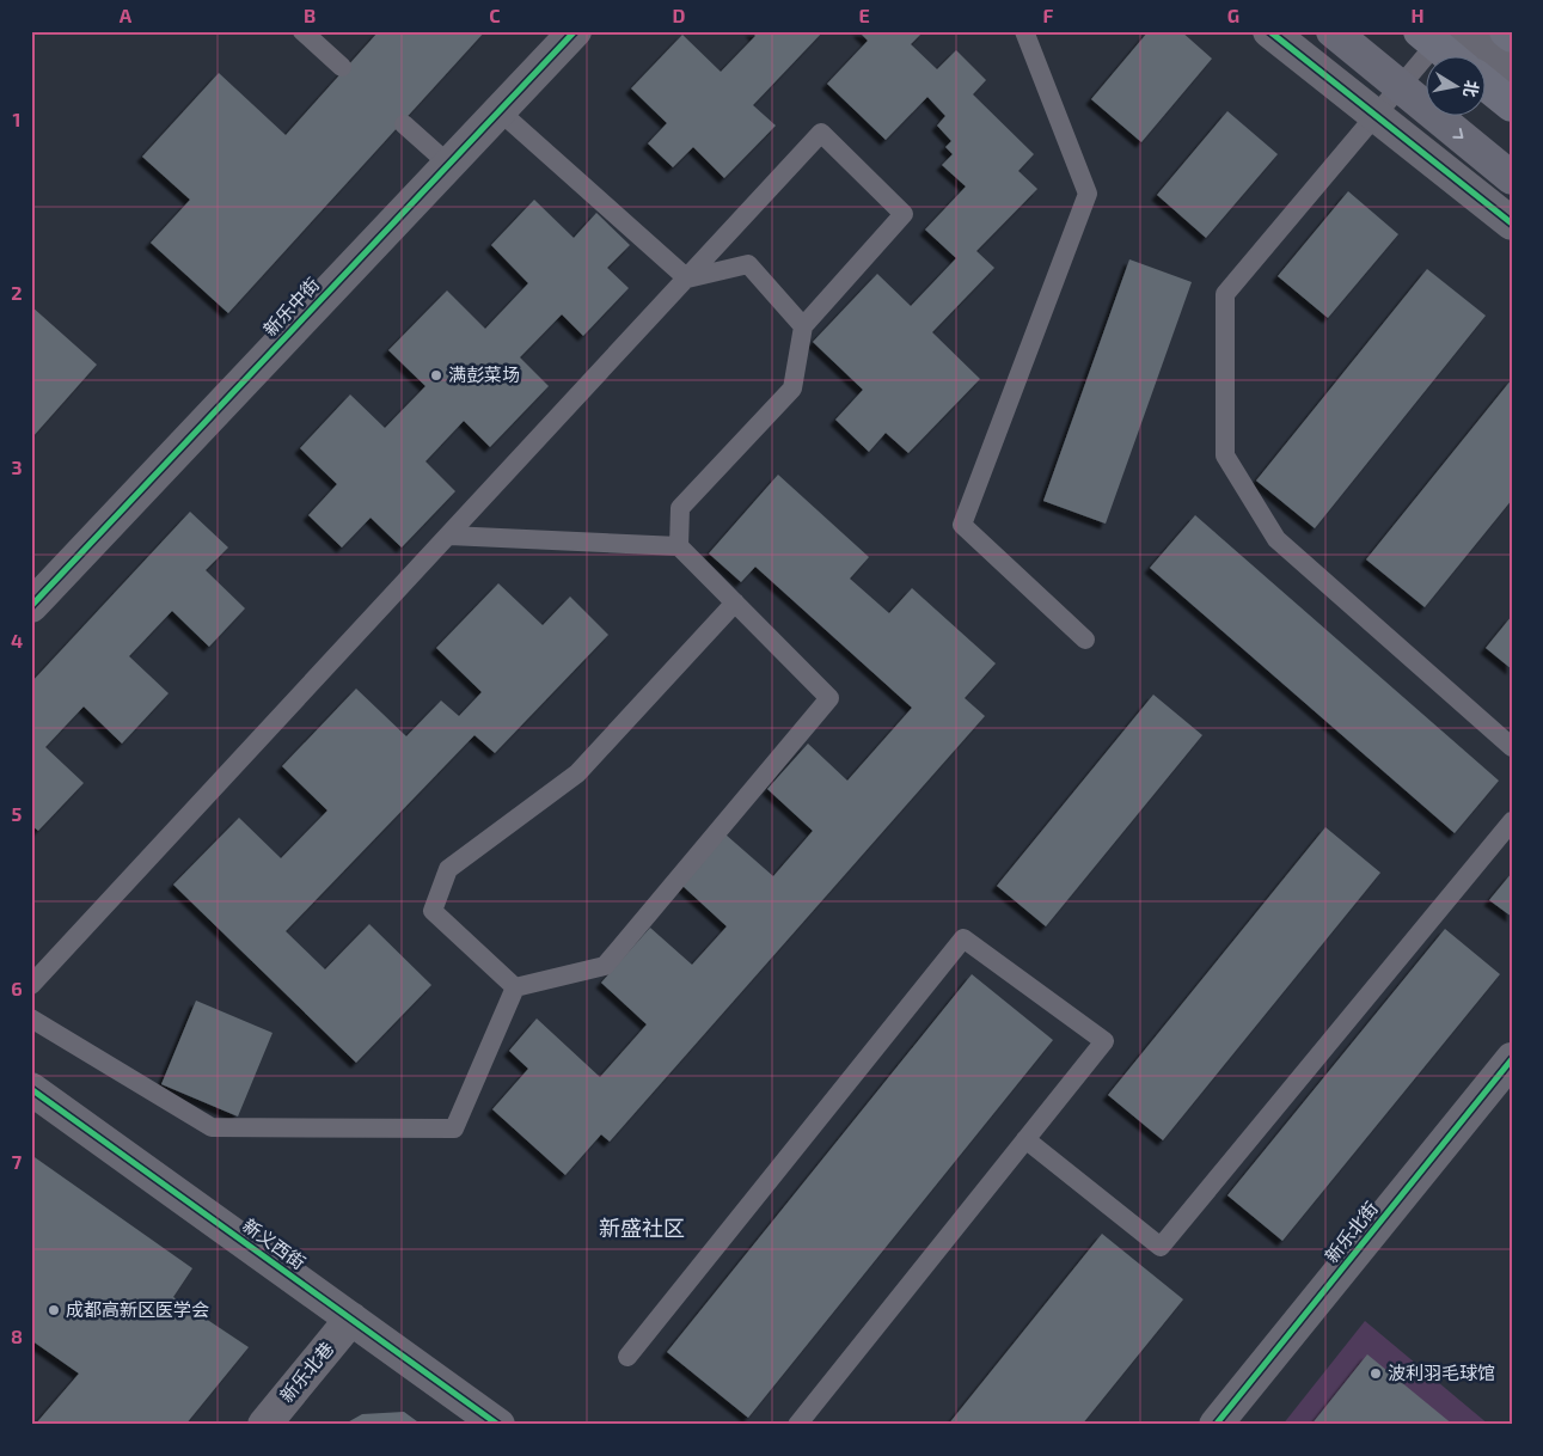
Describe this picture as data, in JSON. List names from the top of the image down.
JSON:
{
  "streets": {
    "street": [
      "新乐中街",
      "新乐北街",
      "新义西街",
      "新乐北巷"
    ]
  },
  "crossings": [
    ["新义西街", "新乐北巷"]
  ],
  "districts": ["新盛社区"],
  "places": ["满彭菜场", "成都高新区医学会", "波利羽毛球馆"],
  "north": "right",
  "grid": {
    "columns": [
      "A",
      "B",
      "C",
      "D",
      "E",
      "F",
      "G",
      "H"
    ],
    "rows": [
      "1",
      "2",
      "3",
      "4",
      "5",
      "6",
      "7",
      "8"
    ]
  }
}
